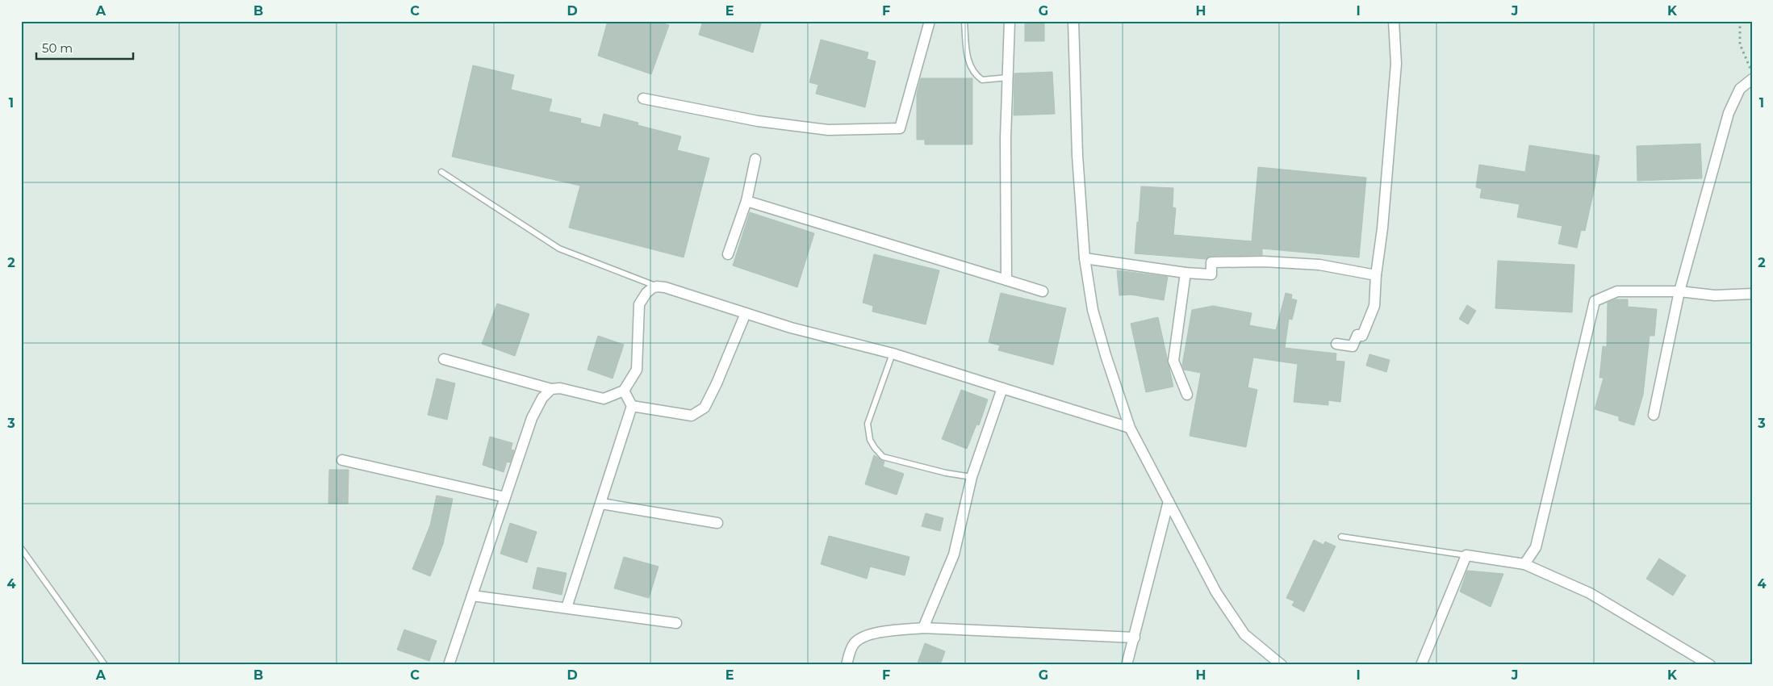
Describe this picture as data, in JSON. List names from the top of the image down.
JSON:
{
  "scale_bar": "50 m",
  "grid": {
    "columns": [
      "A",
      "B",
      "C",
      "D",
      "E",
      "F",
      "G",
      "H",
      "I",
      "J",
      "K"
    ],
    "rows": [
      "1",
      "2",
      "3",
      "4"
    ]
  }
}
